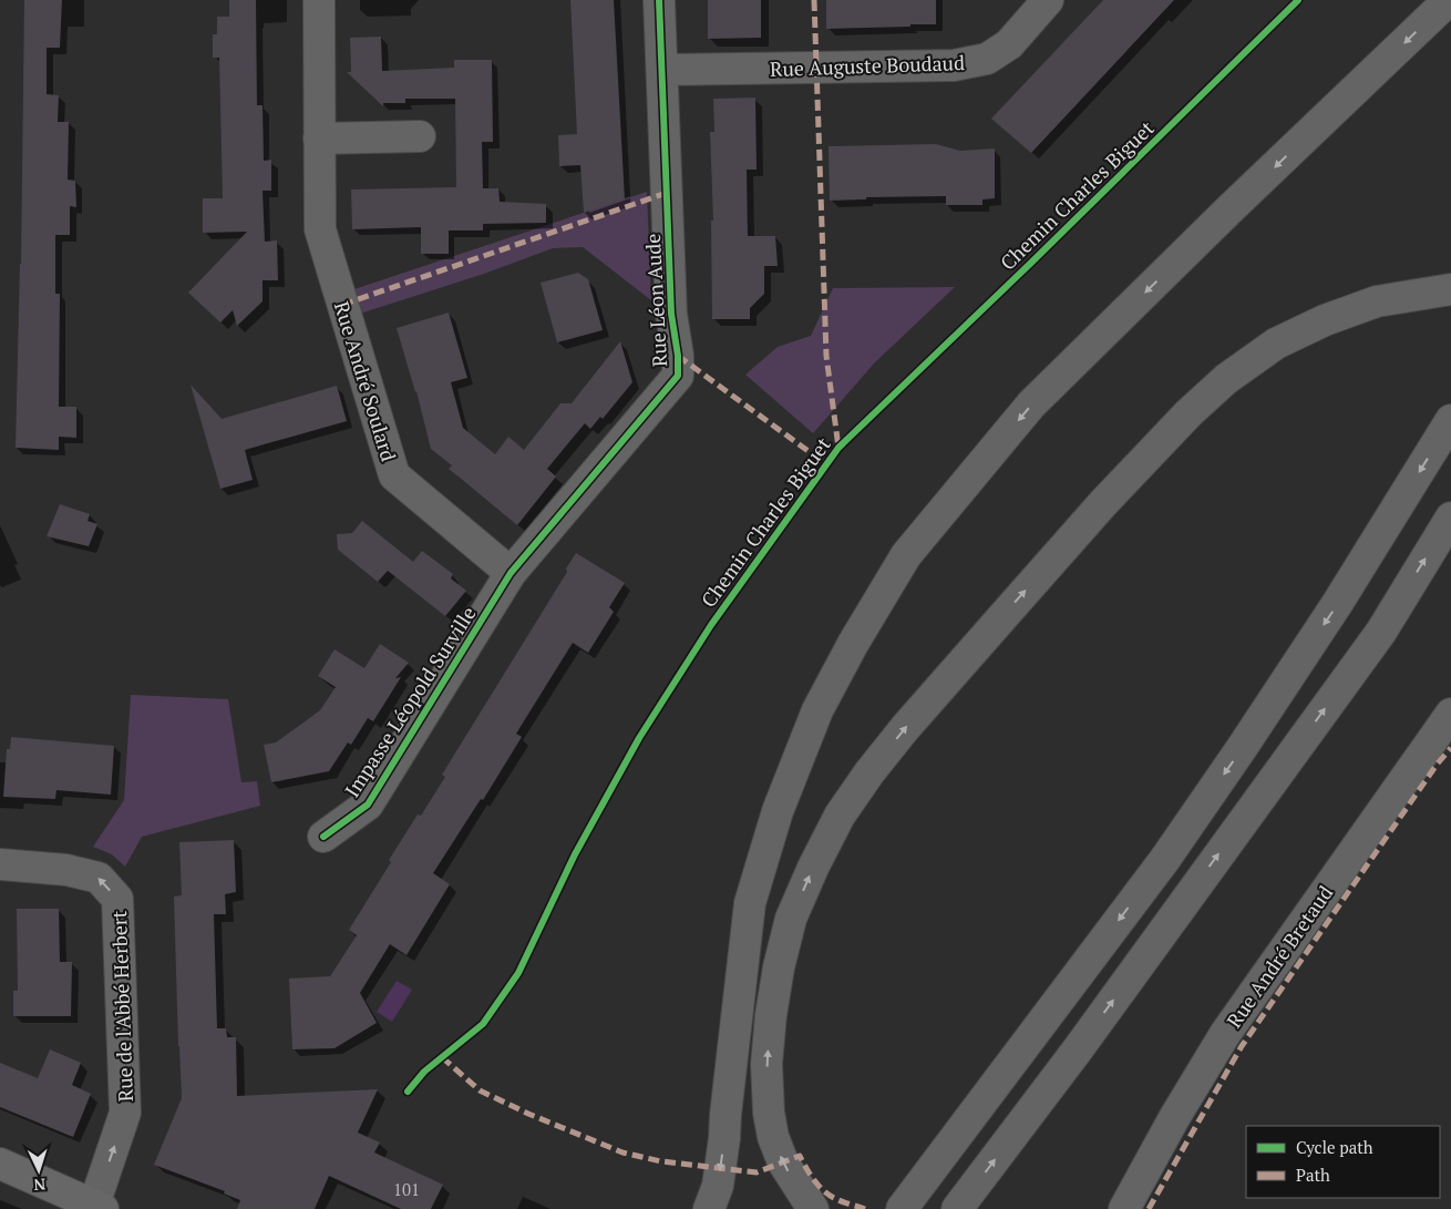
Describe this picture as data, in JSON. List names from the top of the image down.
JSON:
{
  "streets": {
    "main road": [
      "Rue Auguste Boudaud",
      "Rue Léon Aude",
      "Rue André Soulard",
      "Impasse Léopold Surville",
      "Rue André Bretaud",
      "Rue de l'Abbé Herbert"
    ],
    "cycle path": ["Chemin Charles Biguet"]
  },
  "crossings": [
    ["Rue Auguste Boudaud", "Rue Léon Aude"],
    ["Rue Léon Aude", "Rue André Soulard"],
    ["Rue Léon Aude", "Impasse Léopold Surville"],
    ["Rue André Soulard", "Impasse Léopold Surville"]
  ],
  "one_way": ["Rue de l'Abbé Herbert"],
  "house_numbers": ["101"],
  "legend": ["Cycle path", "Path"],
  "north": "bottom"
}
